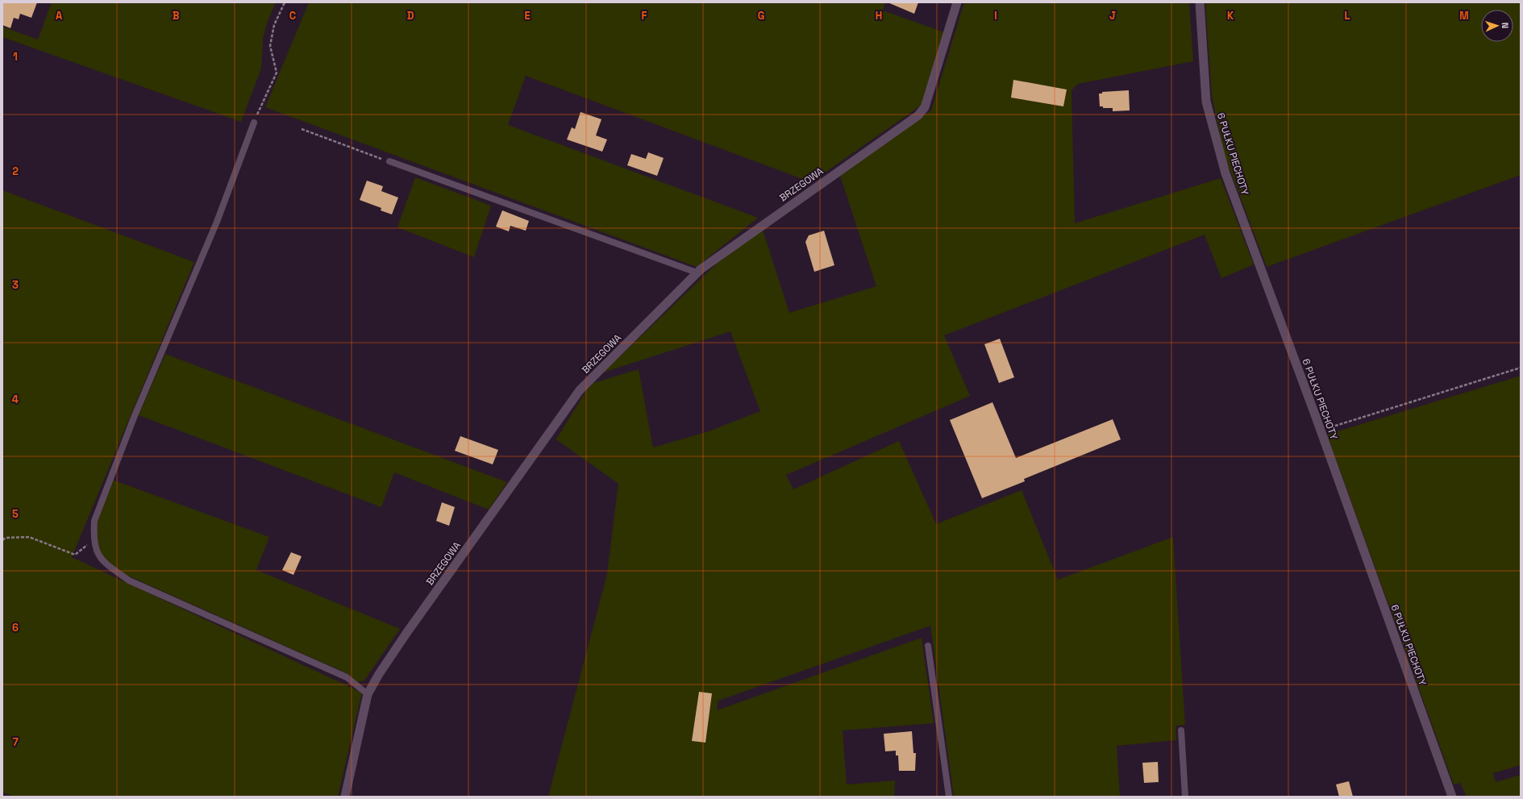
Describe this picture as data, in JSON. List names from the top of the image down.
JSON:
{
  "streets": {
    "street": ["6 PUŁKU PIECHOTY", "BRZEGOWA"]
  },
  "north": "right",
  "grid": {
    "columns": [
      "A",
      "B",
      "C",
      "D",
      "E",
      "F",
      "G",
      "H",
      "I",
      "J",
      "K",
      "L",
      "M"
    ],
    "rows": [
      "1",
      "2",
      "3",
      "4",
      "5",
      "6",
      "7"
    ]
  }
}
